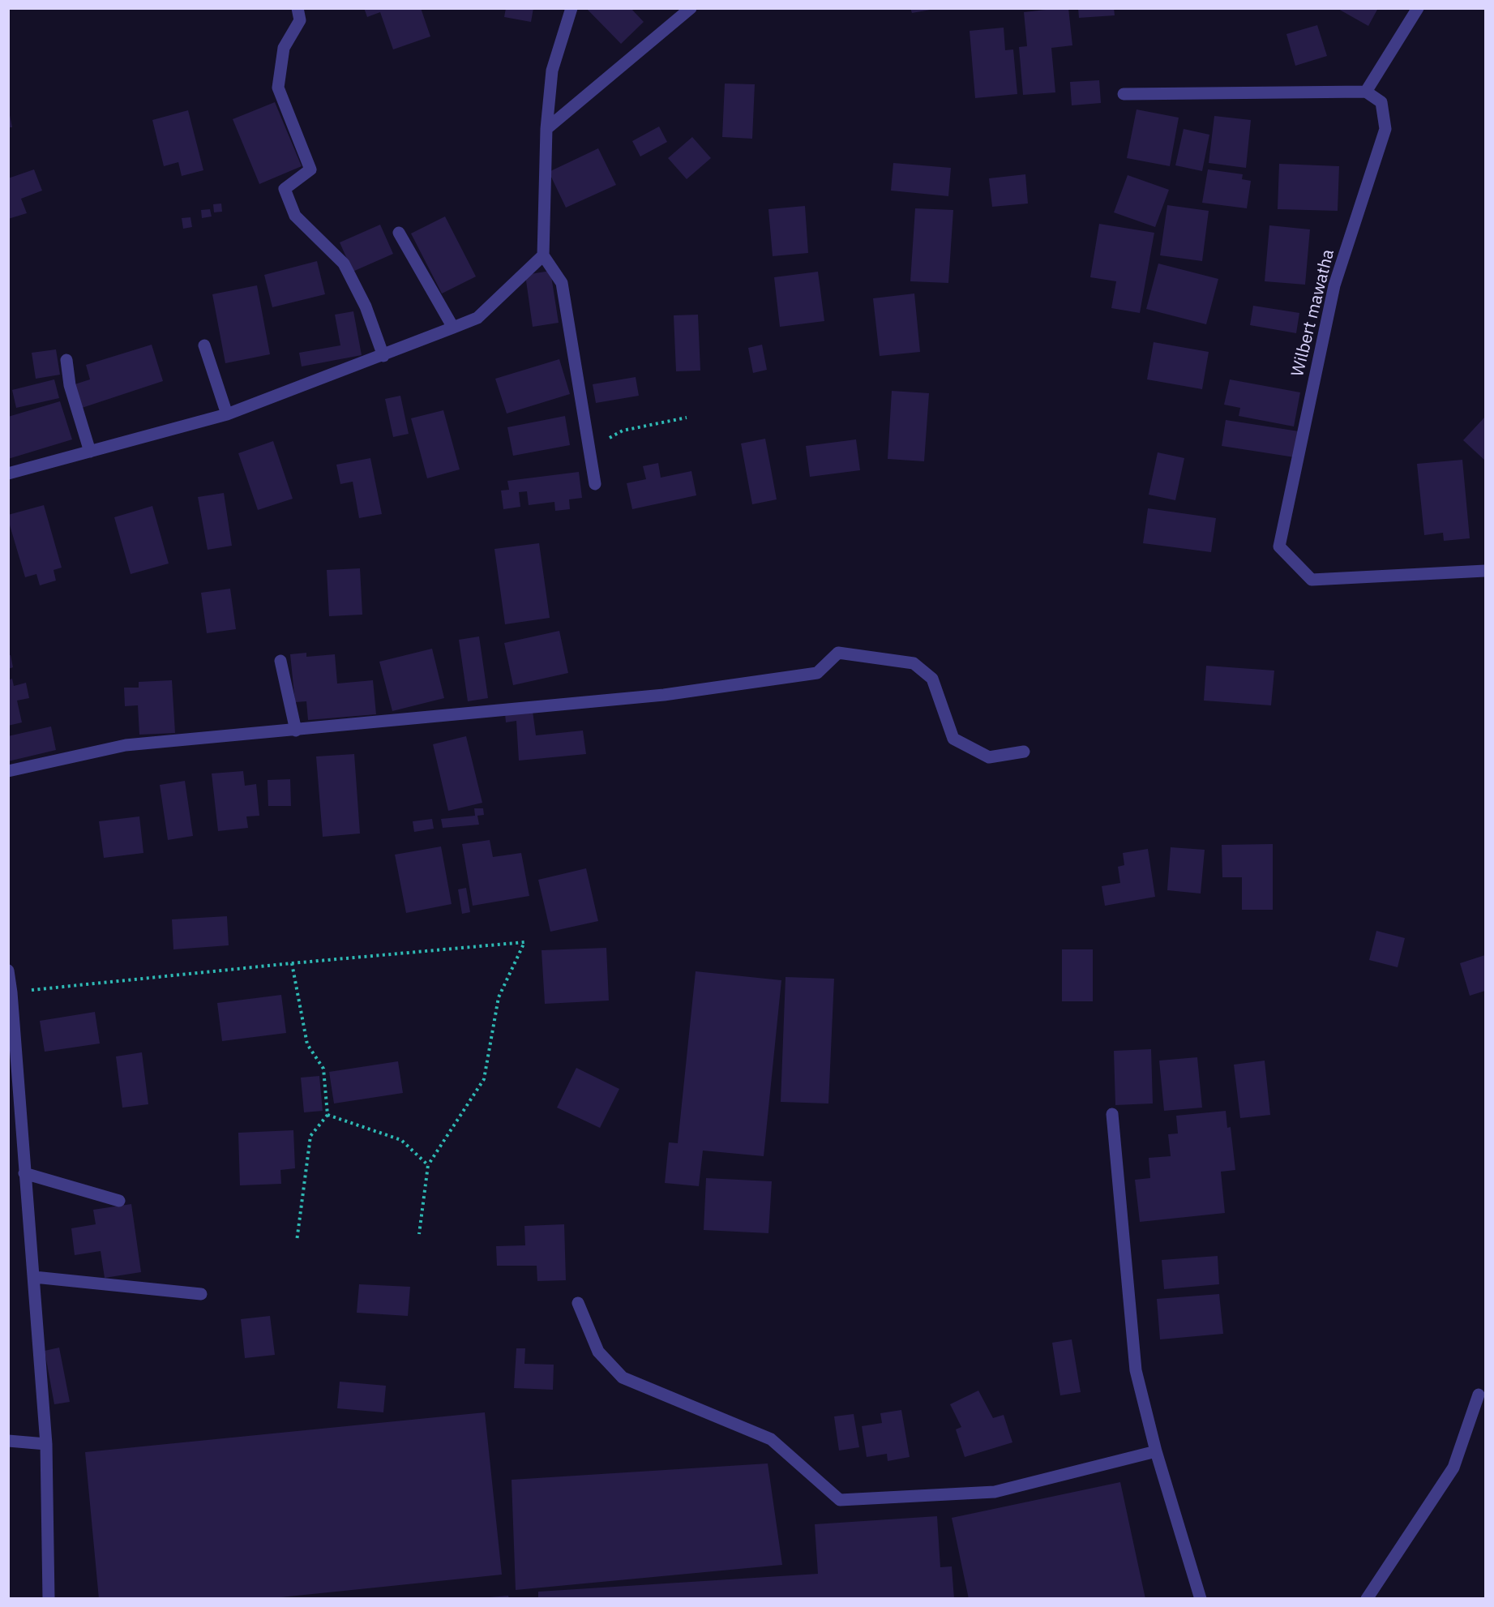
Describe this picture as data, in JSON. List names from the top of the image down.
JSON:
{
  "streets": {
    "street": ["Wilbert mawatha"]
  }
}
